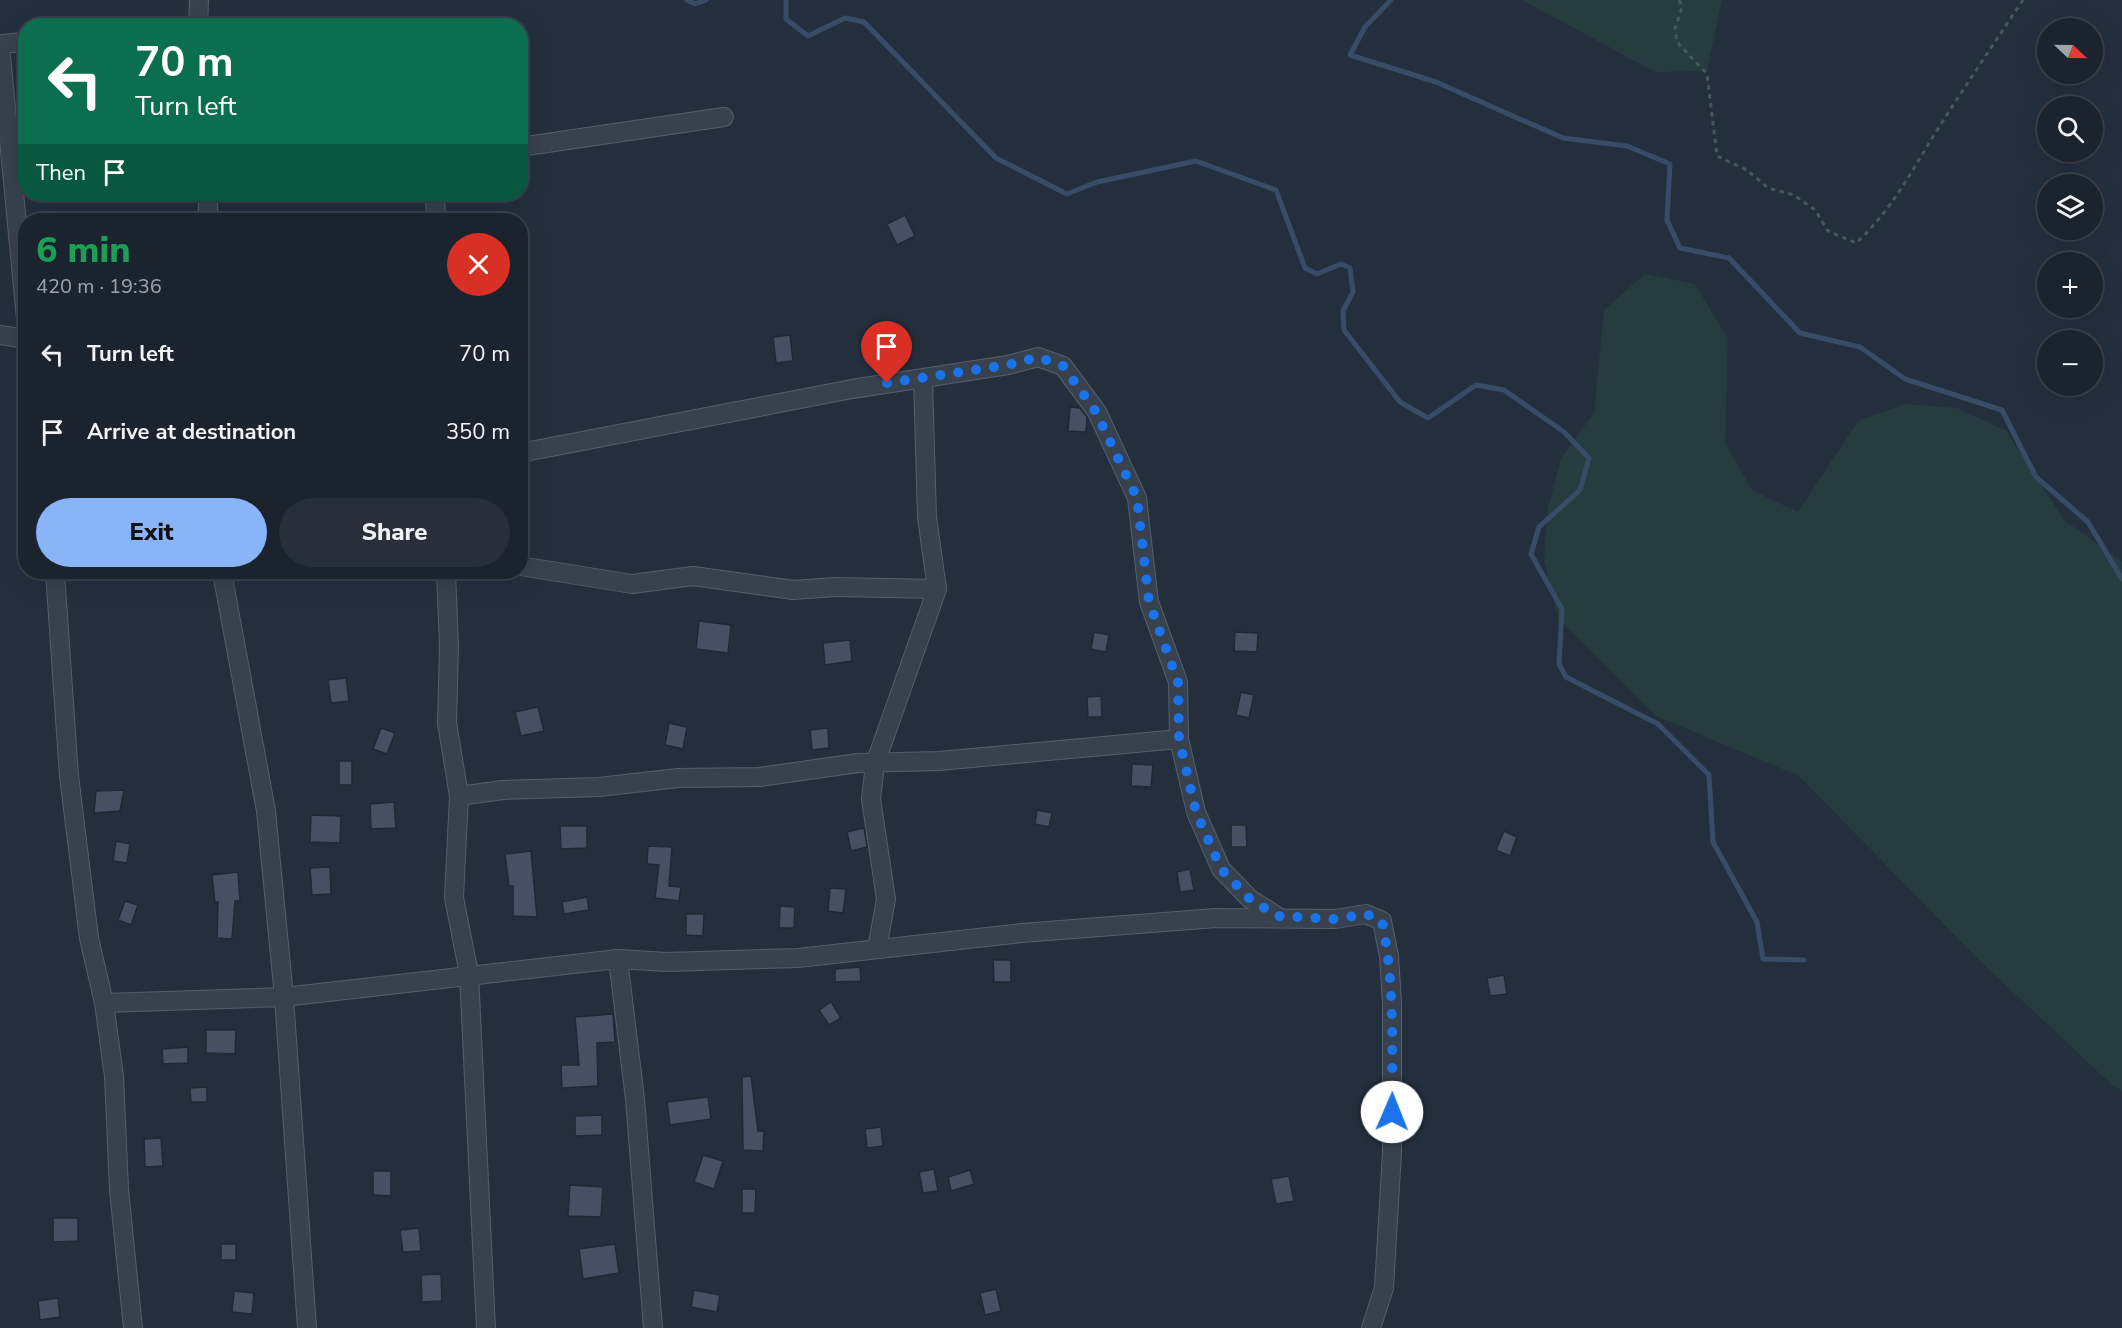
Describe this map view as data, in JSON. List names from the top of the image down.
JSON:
{
  "north": "right",
  "page": {
    "map_buttons": ["+", "−"],
    "turn": ["70 m", "Turn left"],
    "then": "Then",
    "heading": ["6 min", "420 m · 19:36"],
    "list": [
      {
        "name": "Turn left",
        "value": "70 m"
      },
      {
        "name": "Arrive at destination",
        "value": "350 m"
      }
    ],
    "buttons": ["Exit", "Share"]
  }
}
